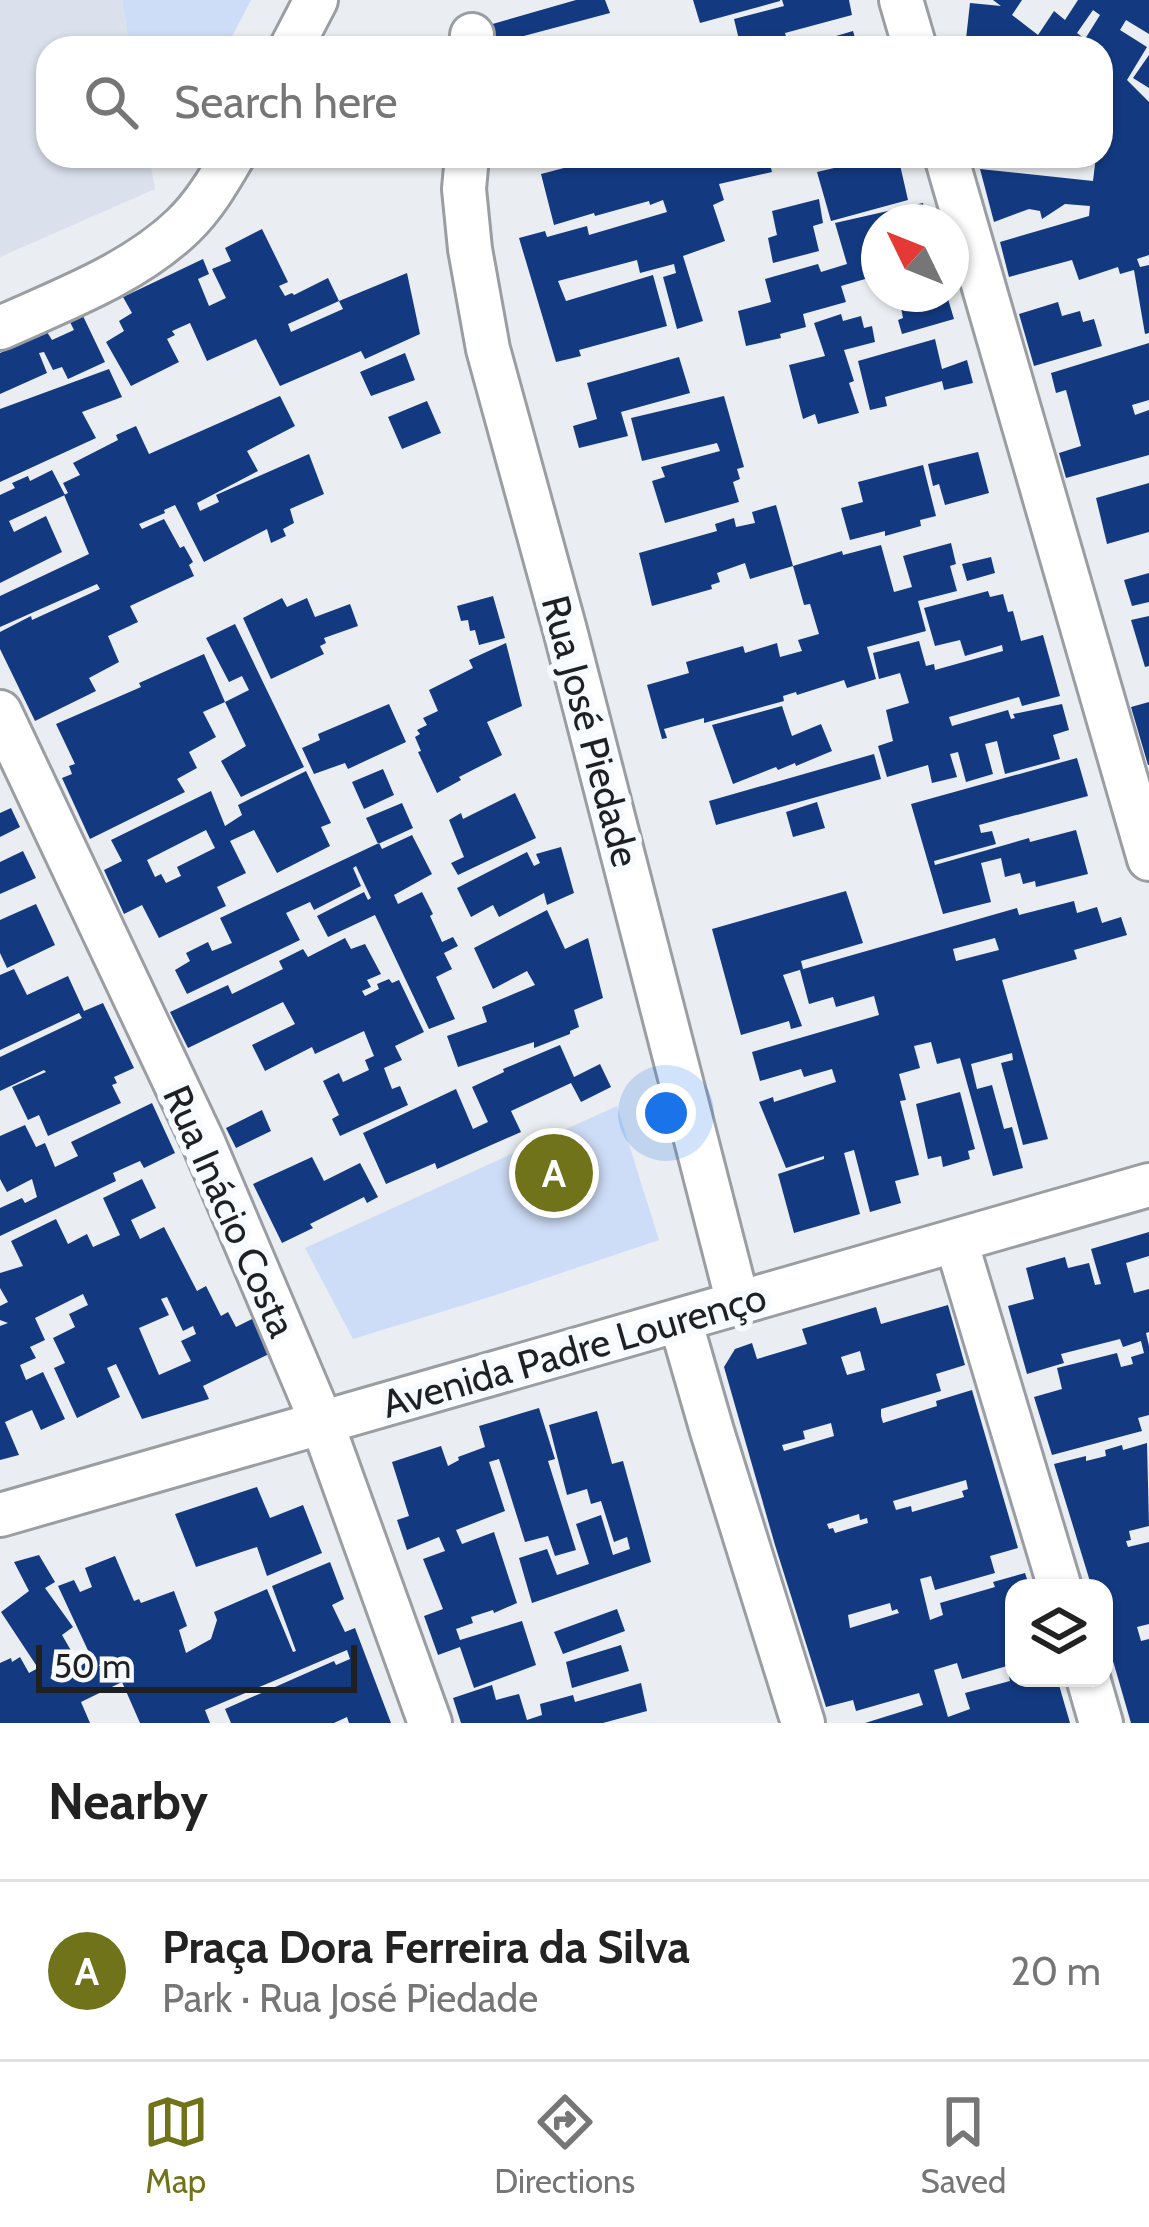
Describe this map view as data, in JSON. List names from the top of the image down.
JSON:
{
  "streets": {
    "street": ["Rua José Piedade", "Rua Inácio Costa", "Avenida Padre Lourenço"]
  },
  "crossings": [
    ["Rua José Piedade", "Avenida Padre Lourenço"],
    ["Rua Inácio Costa", "Avenida Padre Lourenço"]
  ],
  "scale_bar": "50 m",
  "north": "top left",
  "page": {
    "search": "Search here",
    "pins": "A",
    "scale": "50 m",
    "heading": "Nearby",
    "list": [
      {
        "mark": "A",
        "name": "Praça Dora Ferreira da Silva",
        "note": "Park · Rua José Piedade",
        "value": "20 m"
      }
    ],
    "nav": ["Map", "Directions", "Saved"]
  }
}
